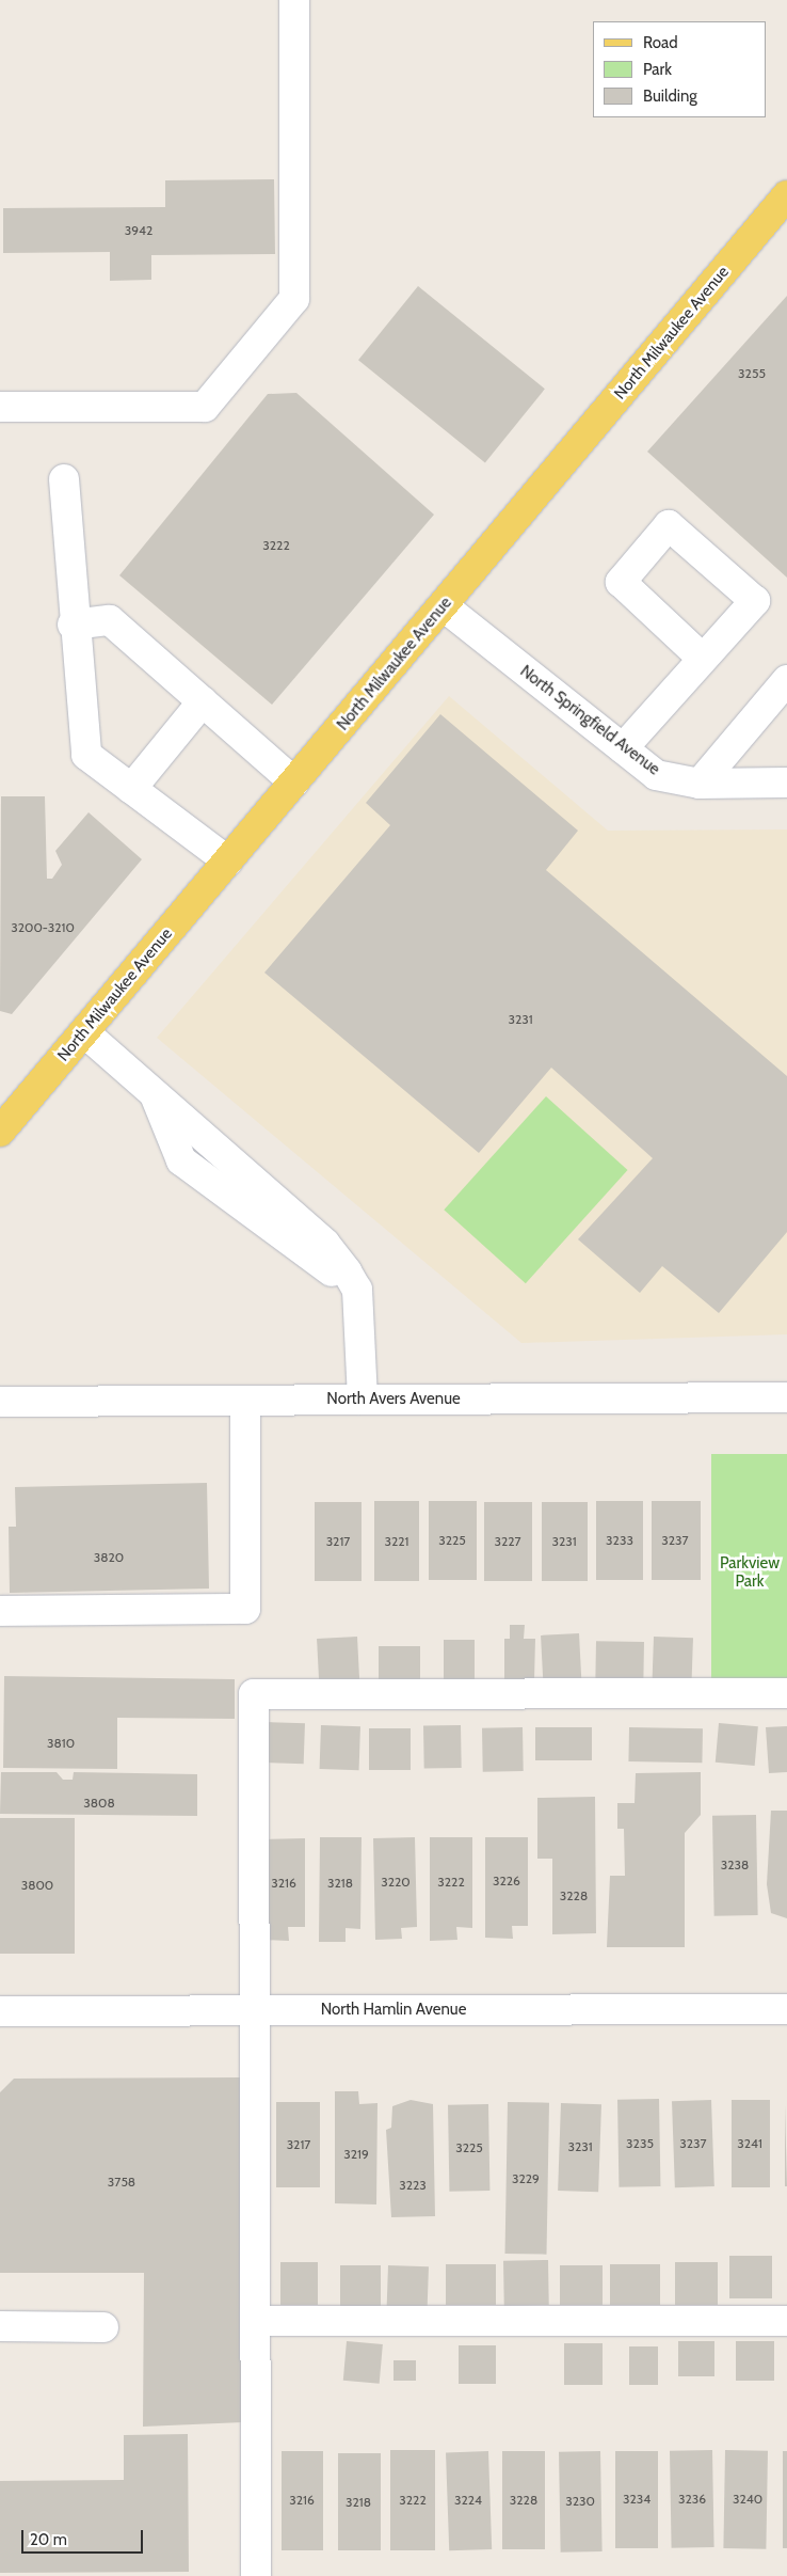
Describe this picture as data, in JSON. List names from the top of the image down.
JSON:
{
  "streets": {
    "main road": ["North Milwaukee Avenue"],
    "street": ["North Springfield Avenue", "North Avers Avenue", "North Hamlin Avenue"]
  },
  "crossings": [
    ["North Milwaukee Avenue", "North Springfield Avenue"]
  ],
  "parks": ["Parkview Park"],
  "house_numbers": [
    "3942",
    "3255",
    "3222",
    "3200-3210",
    "3231",
    "3225",
    "3233",
    "3237",
    "3217",
    "3221",
    "3227",
    "3231",
    "3820",
    "3810",
    "3808",
    "3238",
    "3226",
    "3220",
    "3222",
    "3216",
    "3218",
    "3800",
    "3228",
    "3235",
    "3237",
    "3241",
    "3217",
    "3231",
    "3225",
    "3219",
    "3229",
    "3758",
    "3223",
    "3234",
    "3236",
    "3240",
    "3216",
    "3222",
    "3224",
    "3228",
    "3230",
    "3218"
  ],
  "legend": ["Road", "Park", "Building"],
  "scale_bar": "20 m"
}
